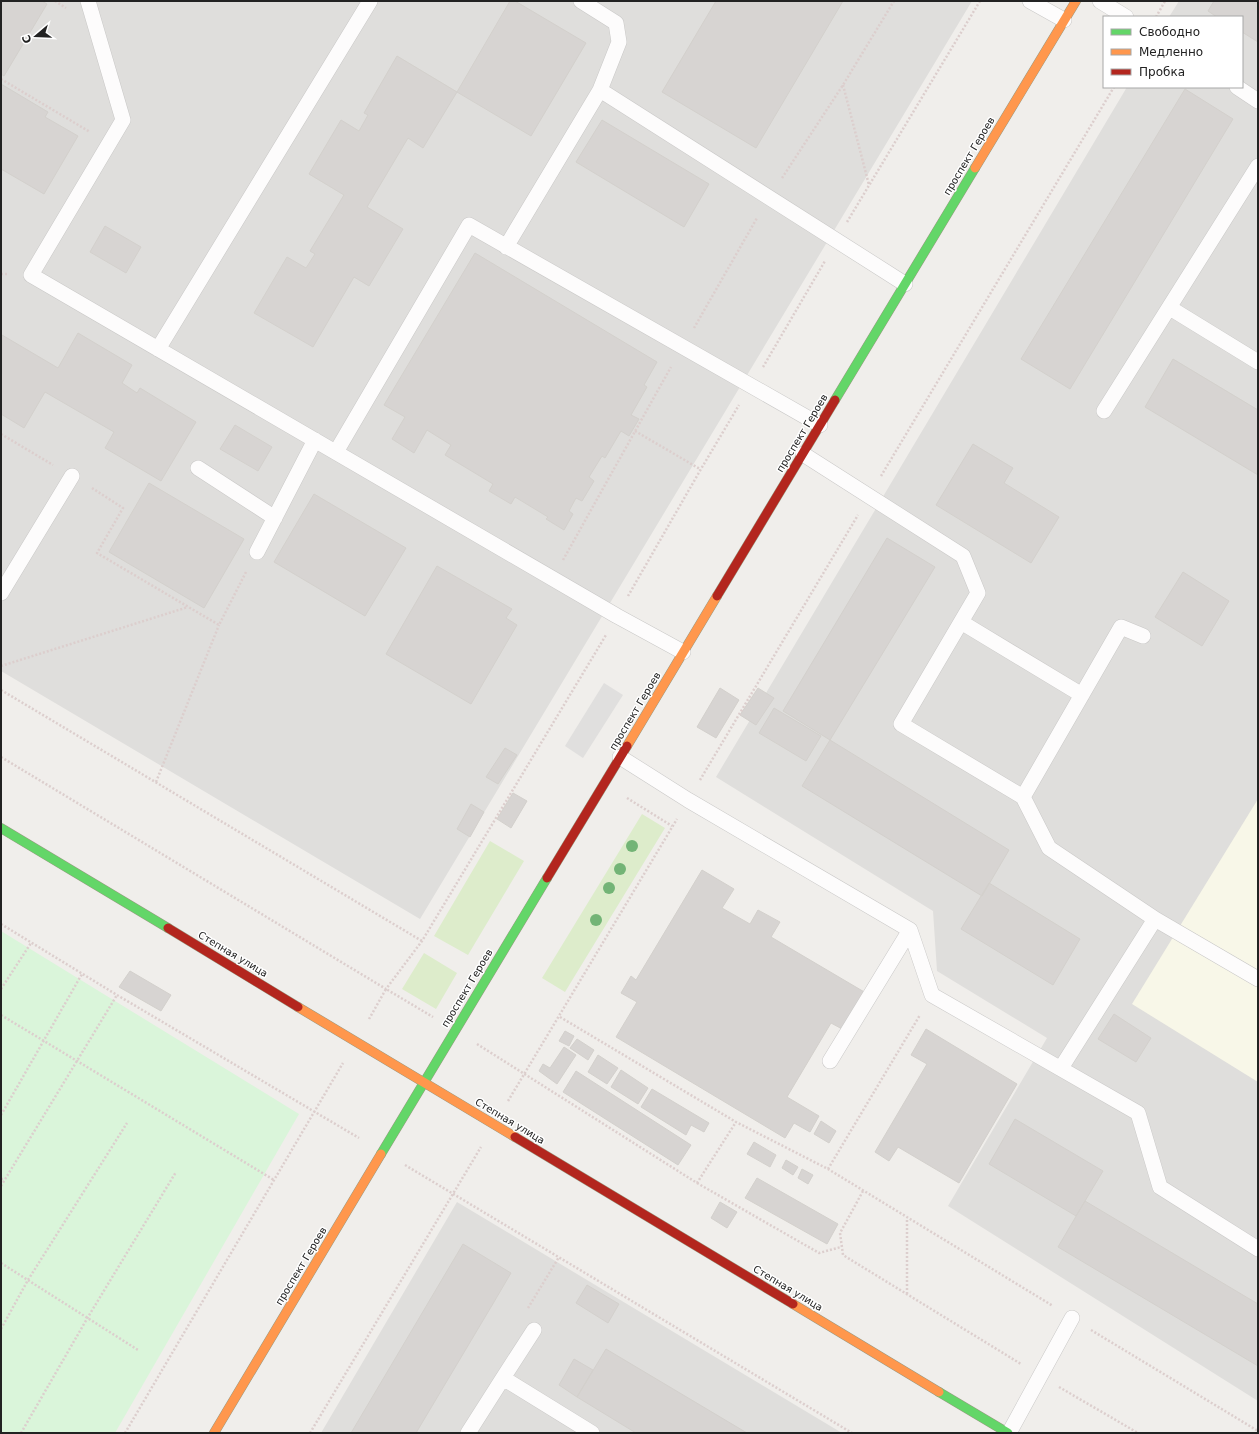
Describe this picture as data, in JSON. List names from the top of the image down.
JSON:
{
  "streets": {
    "street": ["проспект Героев", "Степная улица"]
  },
  "crossings": [
    ["проспект Героев", "Степная улица"]
  ],
  "legend": ["Свободно", "Медленно", "Пробка"],
  "north": "left"
}
